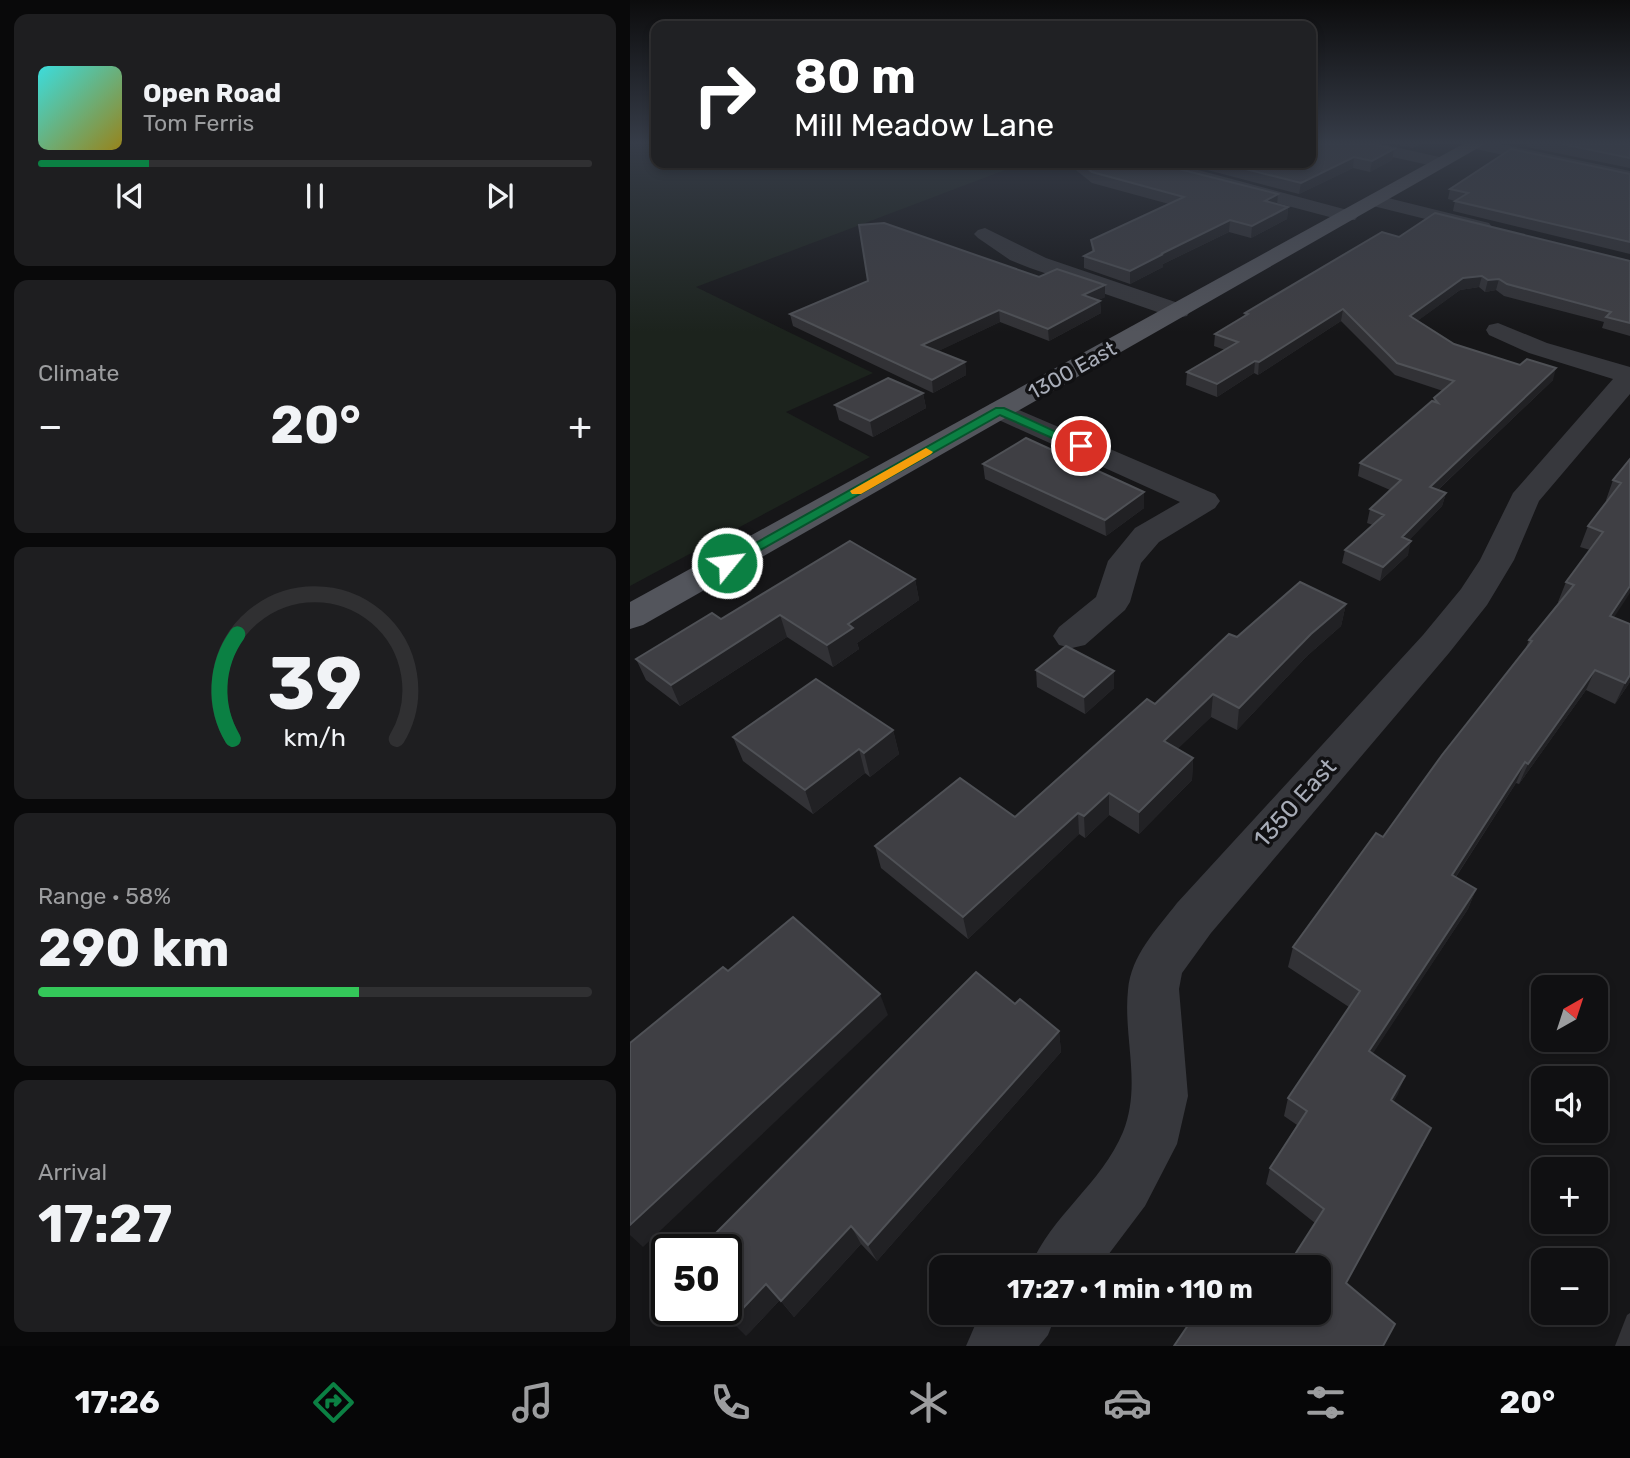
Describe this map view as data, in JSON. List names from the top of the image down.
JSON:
{
  "streets": {
    "main road": ["1300 East"],
    "street": ["1350 East"]
  },
  "north": "top right",
  "page": {
    "turn": ["80 m", "Mill Meadow Lane"],
    "song": ["Open Road", "Tom Ferris"],
    "tile": [
      "Climate",
      ["Range · 58%", "290 km"],
      ["Arrival", "17:27"]
    ],
    "heat": ["−", "20°", "+"],
    "map_buttons": ["+", "−"],
    "limit": "50",
    "trip": "17:27 · 1 min · 110 m",
    "tabs": ["17:26", "20°"],
    "gauge": ["39", "km/h"]
  }
}
